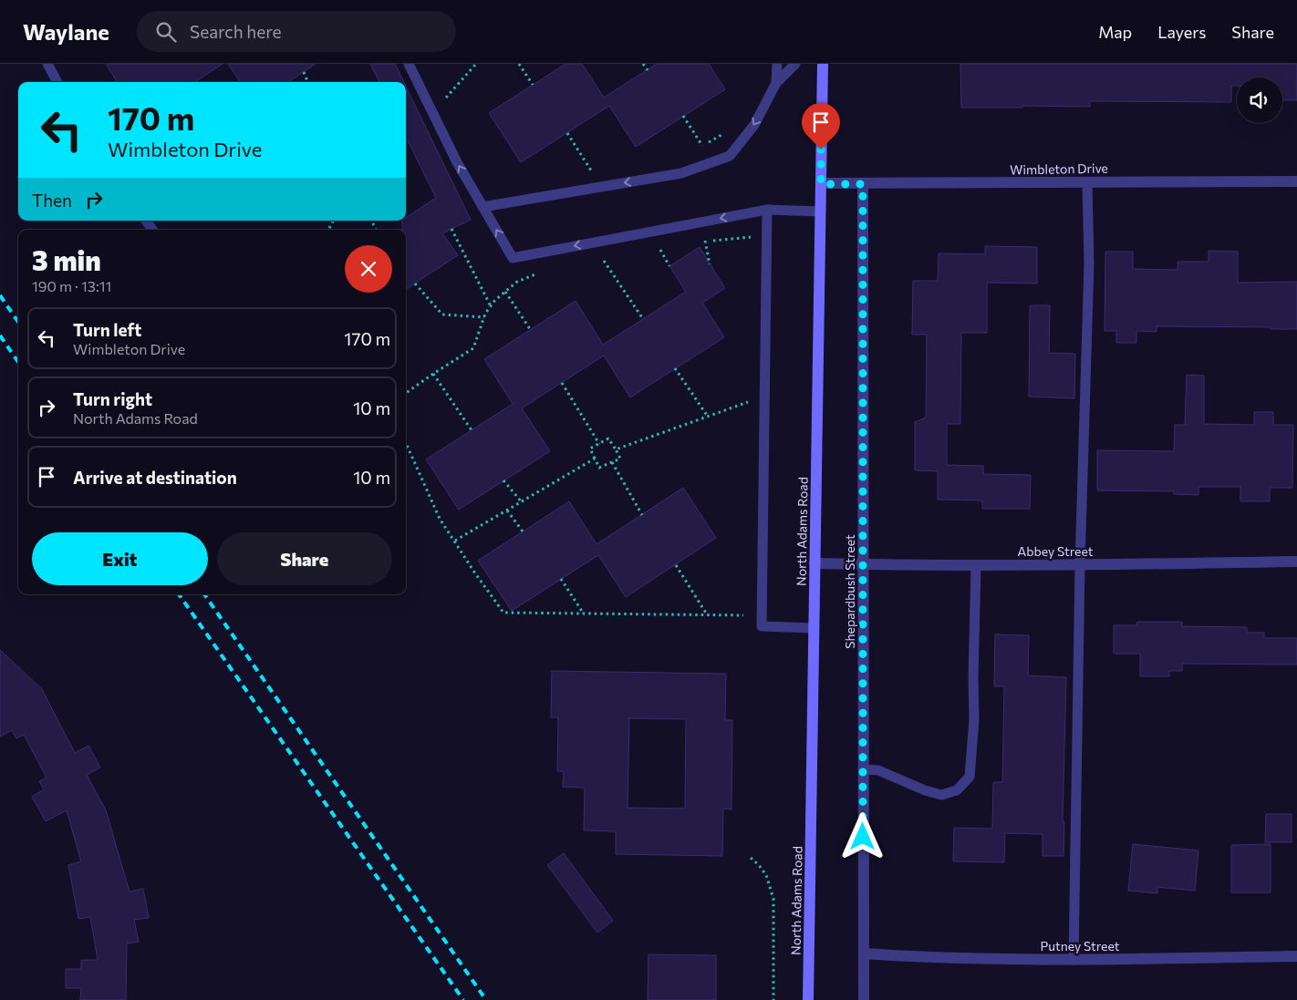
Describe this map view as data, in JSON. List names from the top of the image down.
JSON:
{
  "streets": {
    "main road": ["North Adams Road"],
    "street": [
      "Wimbleton Drive",
      "Abbey Street",
      "Shepardbush Street",
      "Putney Street"
    ]
  },
  "crossings": [
    ["Wimbleton Drive", "North Adams Road"],
    ["Wimbleton Drive", "Shepardbush Street"],
    ["North Adams Road", "Abbey Street"],
    ["Abbey Street", "Shepardbush Street"],
    ["Shepardbush Street", "Putney Street"]
  ],
  "page": {
    "header": "Waylane",
    "search": "Search here",
    "nav": ["Map", "Layers", "Share"],
    "turn": ["170 m", "Wimbleton Drive"],
    "then": "Then",
    "heading": ["3 min", "190 m · 13:11"],
    "list": [
      {
        "name": "Turn left",
        "note": "Wimbleton Drive",
        "value": "170 m"
      },
      {
        "name": "Turn right",
        "note": "North Adams Road",
        "value": "10 m"
      },
      {
        "name": "Arrive at destination",
        "value": "10 m"
      }
    ],
    "buttons": ["Exit", "Share"]
  }
}
